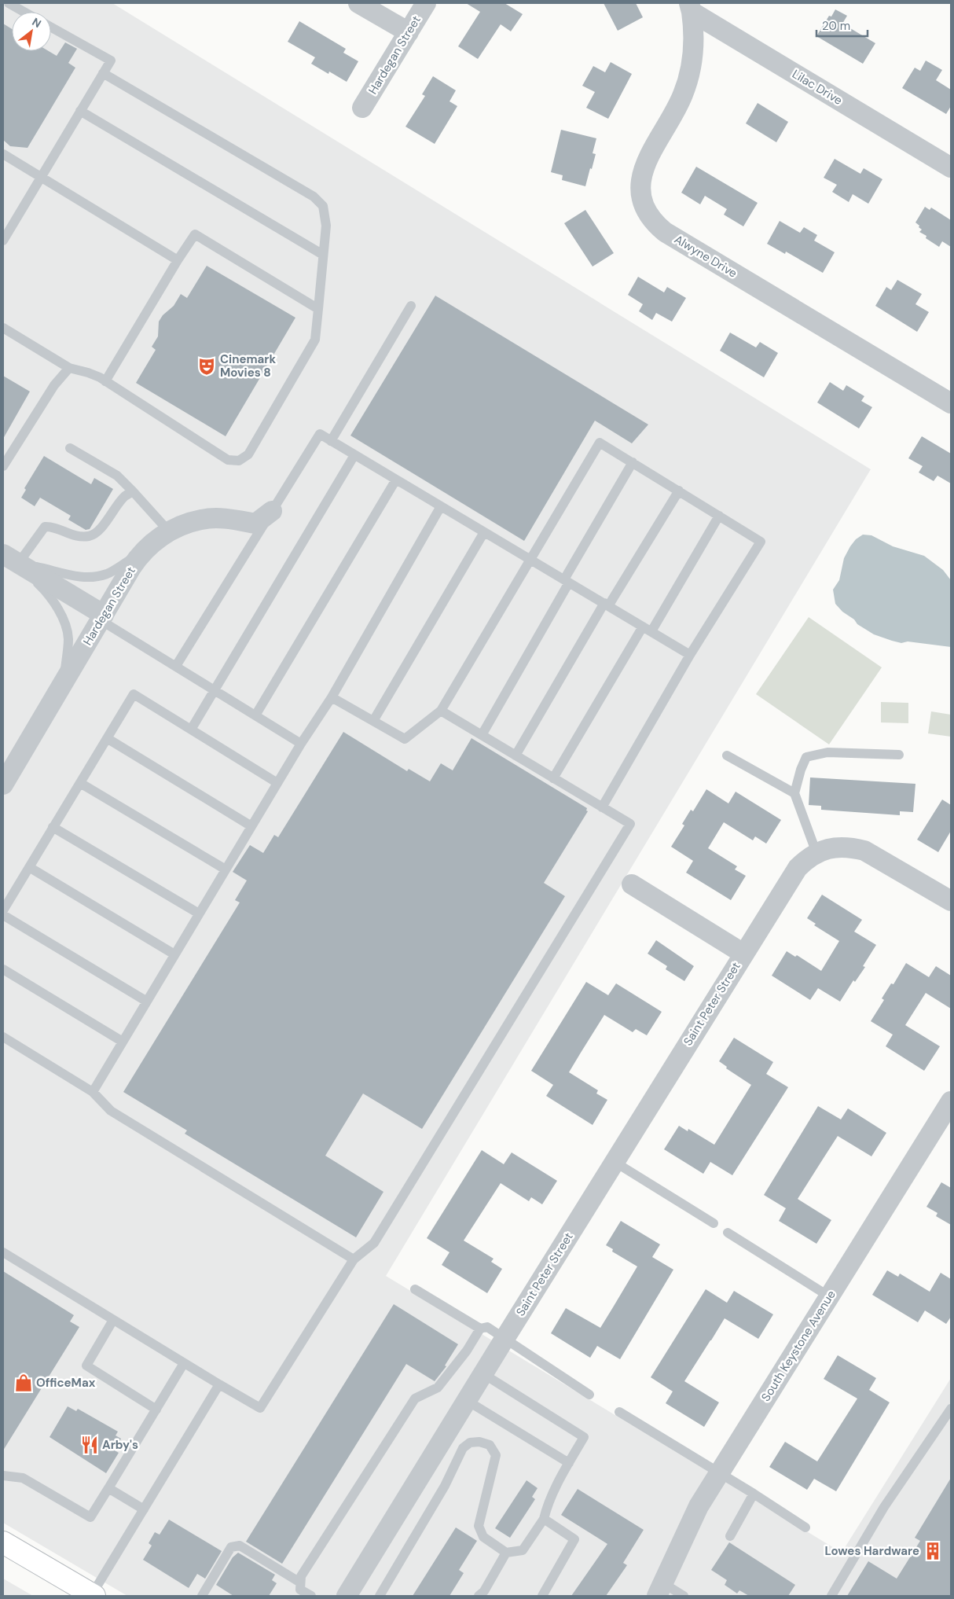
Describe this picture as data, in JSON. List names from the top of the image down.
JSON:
{
  "streets": {
    "street": [
      "Hardegan Street",
      "Lilac Drive",
      "Alwyne Drive",
      "Saint Peter Street",
      "South Keystone Avenue"
    ]
  },
  "crossings": [
    ["Lilac Drive", "Alwyne Drive"]
  ],
  "places": {
    "theatre": ["Cinemark Movies 8"],
    "shop": ["OfficeMax"],
    "restaurant": ["Arby's"],
    "building": ["Lowes Hardware"]
  },
  "scale_bar": "20 m",
  "north": "top right"
}
